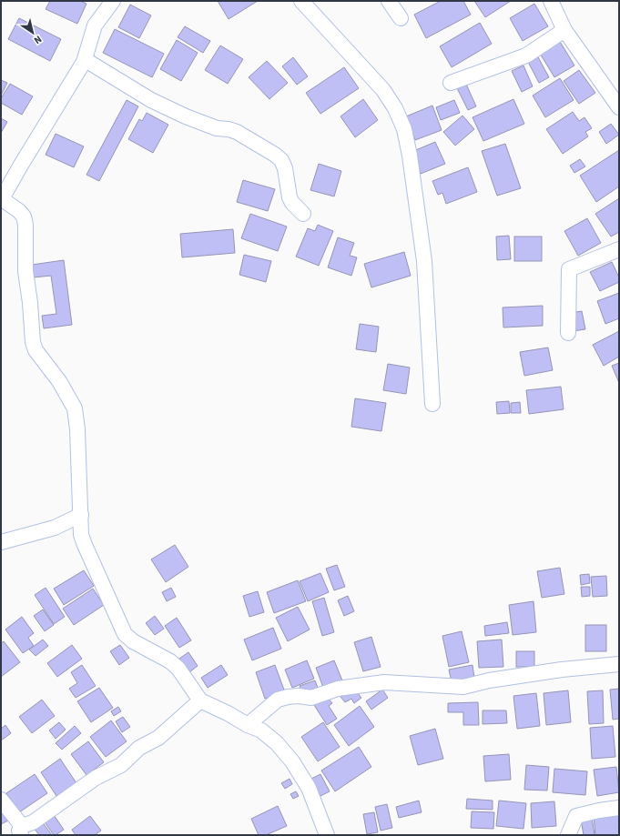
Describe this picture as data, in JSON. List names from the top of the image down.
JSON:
{
  "north": "bottom right"
}
